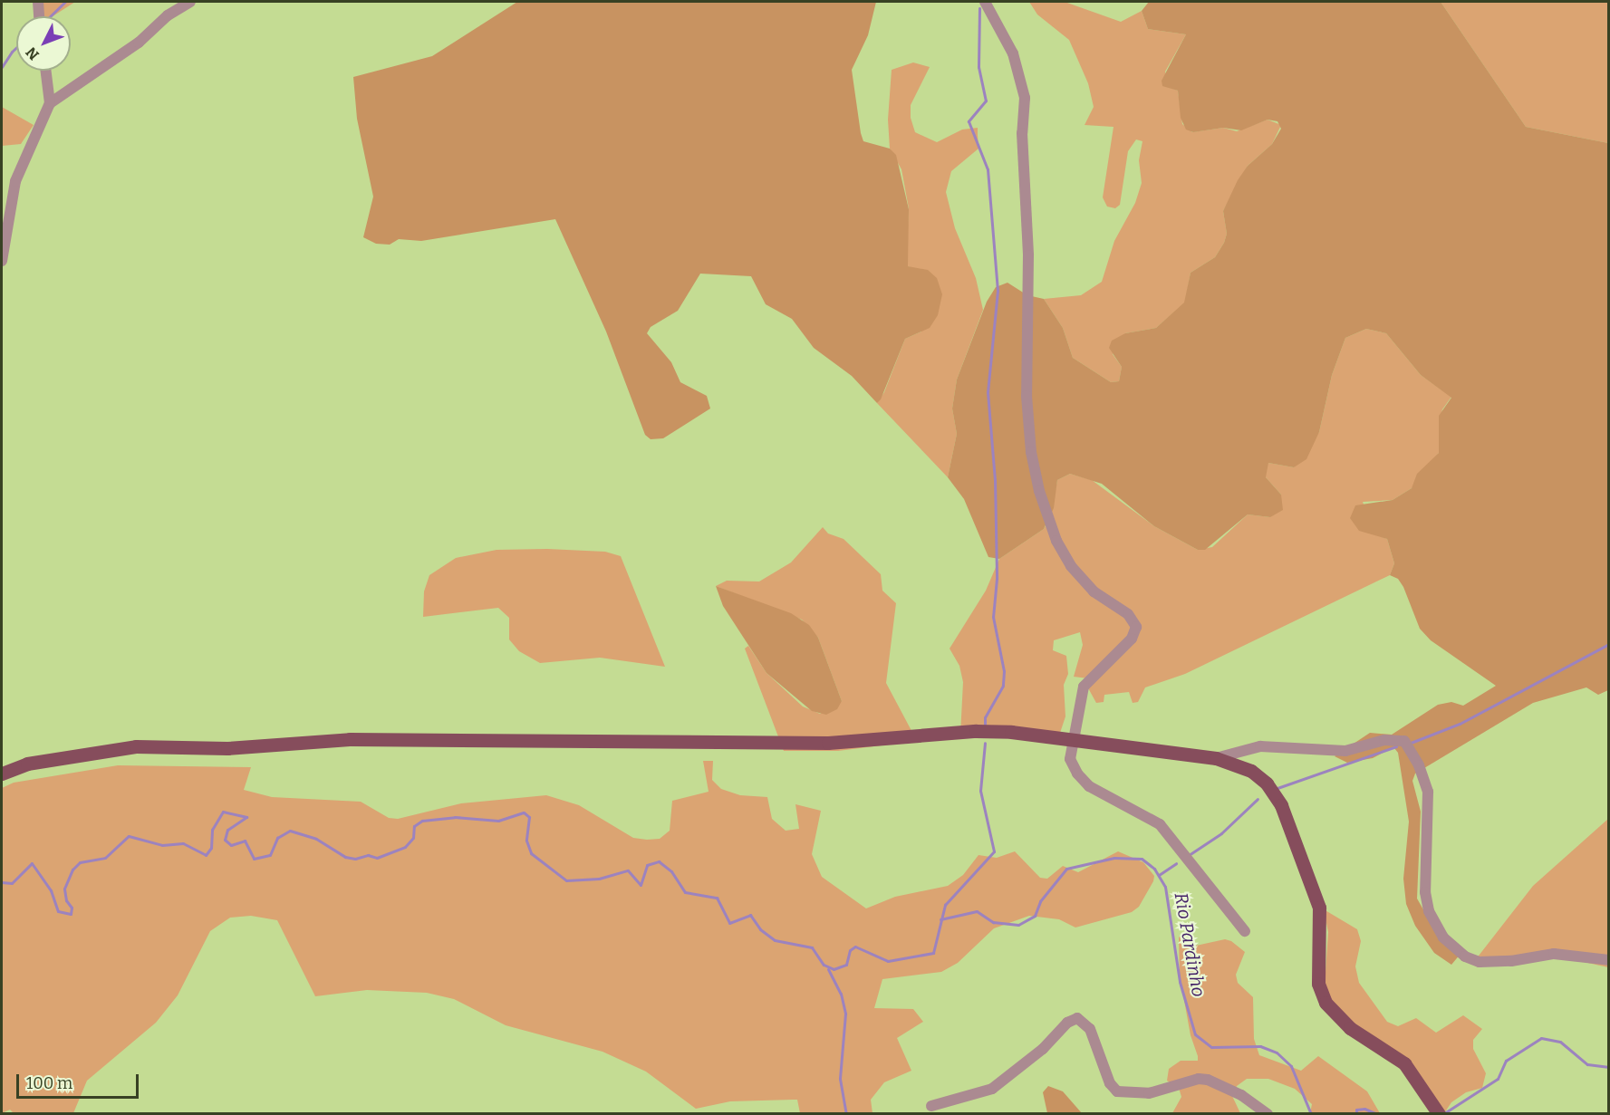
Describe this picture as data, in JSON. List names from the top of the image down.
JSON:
{
  "water": ["Rio Pardinho"],
  "scale_bar": "100 m",
  "north": "bottom left"
}
